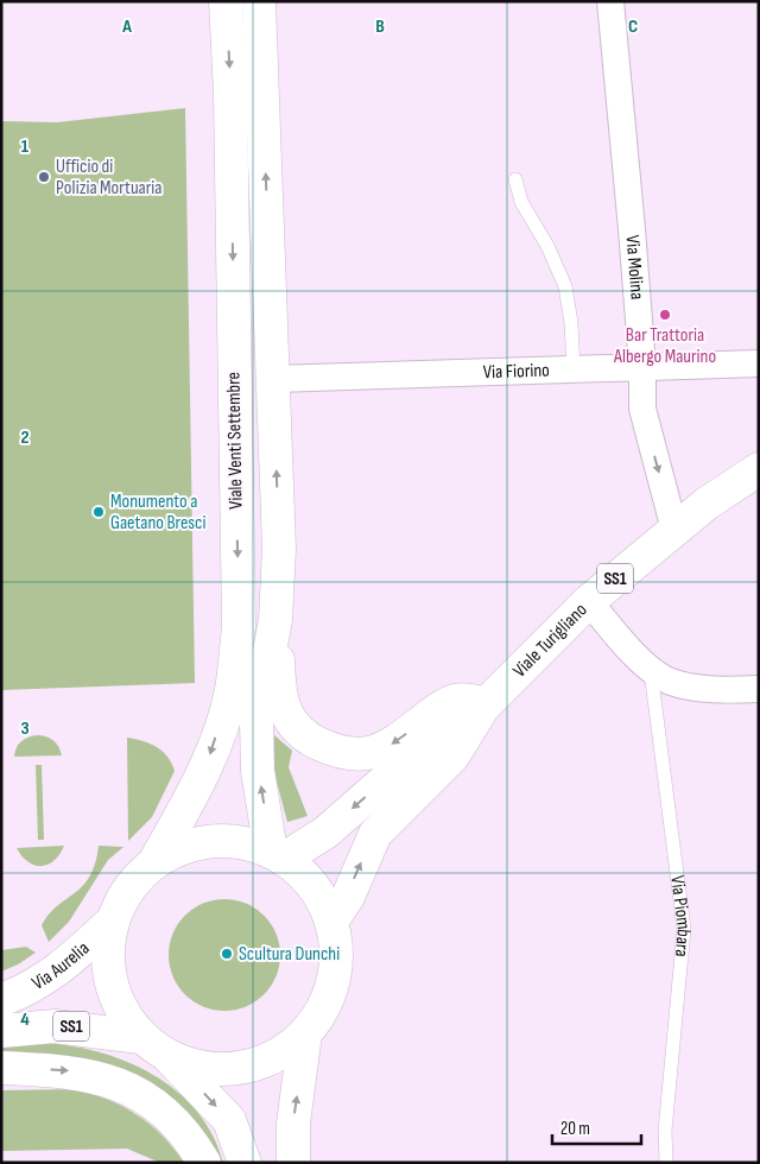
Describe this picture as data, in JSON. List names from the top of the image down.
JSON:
{
  "streets": {
    "main road": [
      "Viale Venti Settembre",
      "SS1",
      "Viale Turigliano",
      "Via Aurelia"
    ],
    "street": ["Via Molina", "Via Fiorino"],
    "lane": ["Via Piombara"]
  },
  "crossings": [
    ["Via Molina", "Via Fiorino"],
    ["Via Molina", "Viale Turigliano"],
    ["Via Fiorino", "Viale Venti Settembre"],
    ["Viale Venti Settembre", "Viale Turigliano"]
  ],
  "places": [
    "Ufficio di Polizia Mortuaria",
    "Bar Trattoria Albergo Maurino",
    "Monumento a Gaetano Bresci",
    "Scultura Dunchi"
  ],
  "scale_bar": "20 m",
  "grid": {
    "columns": ["A", "B", "C"],
    "rows": [
      "1",
      "2",
      "3",
      "4"
    ]
  }
}
